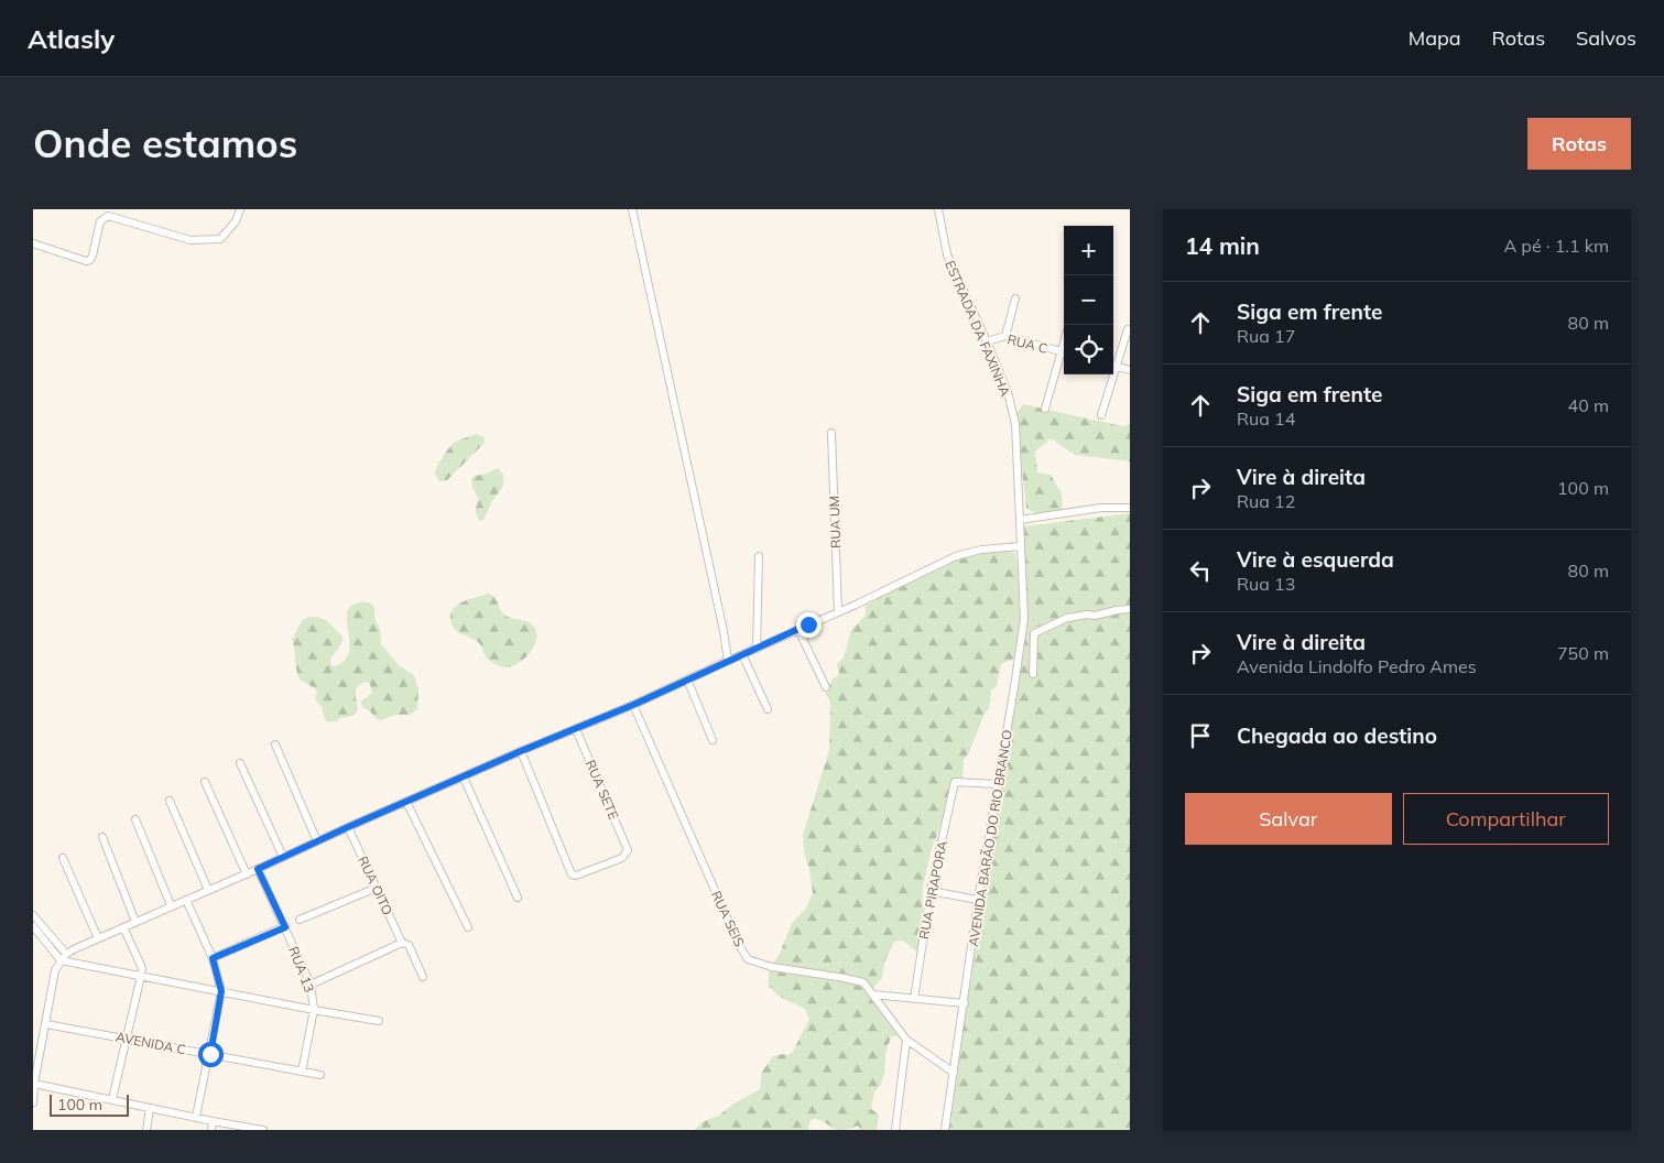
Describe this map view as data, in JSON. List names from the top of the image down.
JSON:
{
  "streets": {
    "street": [
      "ESTRADA DA FAXINHA",
      "RUA C",
      "RUA UM",
      "RUA SETE",
      "AVENIDA BARÃO DO RIO BRANCO",
      "RUA OITO",
      "RUA PIRAPORA",
      "RUA SEIS",
      "RUA 13",
      "AVENIDA C"
    ]
  },
  "crossings": [
    ["ESTRADA DA FAXINHA", "RUA C"],
    ["ESTRADA DA FAXINHA", "AVENIDA BARÃO DO RIO BRANCO"],
    ["AVENIDA BARÃO DO RIO BRANCO", "RUA PIRAPORA"],
    ["AVENIDA BARÃO DO RIO BRANCO", "RUA SEIS"],
    ["RUA 13", "AVENIDA C"]
  ],
  "scale_bar": "100 m",
  "page": {
    "header": "Atlasly",
    "nav": ["Mapa", "Rotas", "Salvos"],
    "buttons": [
      "Rotas",
      ["Salvar", "Compartilhar"]
    ],
    "title": "Onde estamos",
    "heading": ["14 min", "A pé · 1.1 km"],
    "map_buttons": ["+", "−"],
    "list": [
      ["Siga em frente", "Rua 17", "80 m"],
      ["Siga em frente", "Rua 14", "40 m"],
      ["Vire à direita", "Rua 12", "100 m"],
      ["Vire à esquerda", "Rua 13", "80 m"],
      ["Vire à direita", "Avenida Lindolfo Pedro Ames", "750 m"],
      "Chegada ao destino"
    ],
    "scale": "100 m"
  }
}
